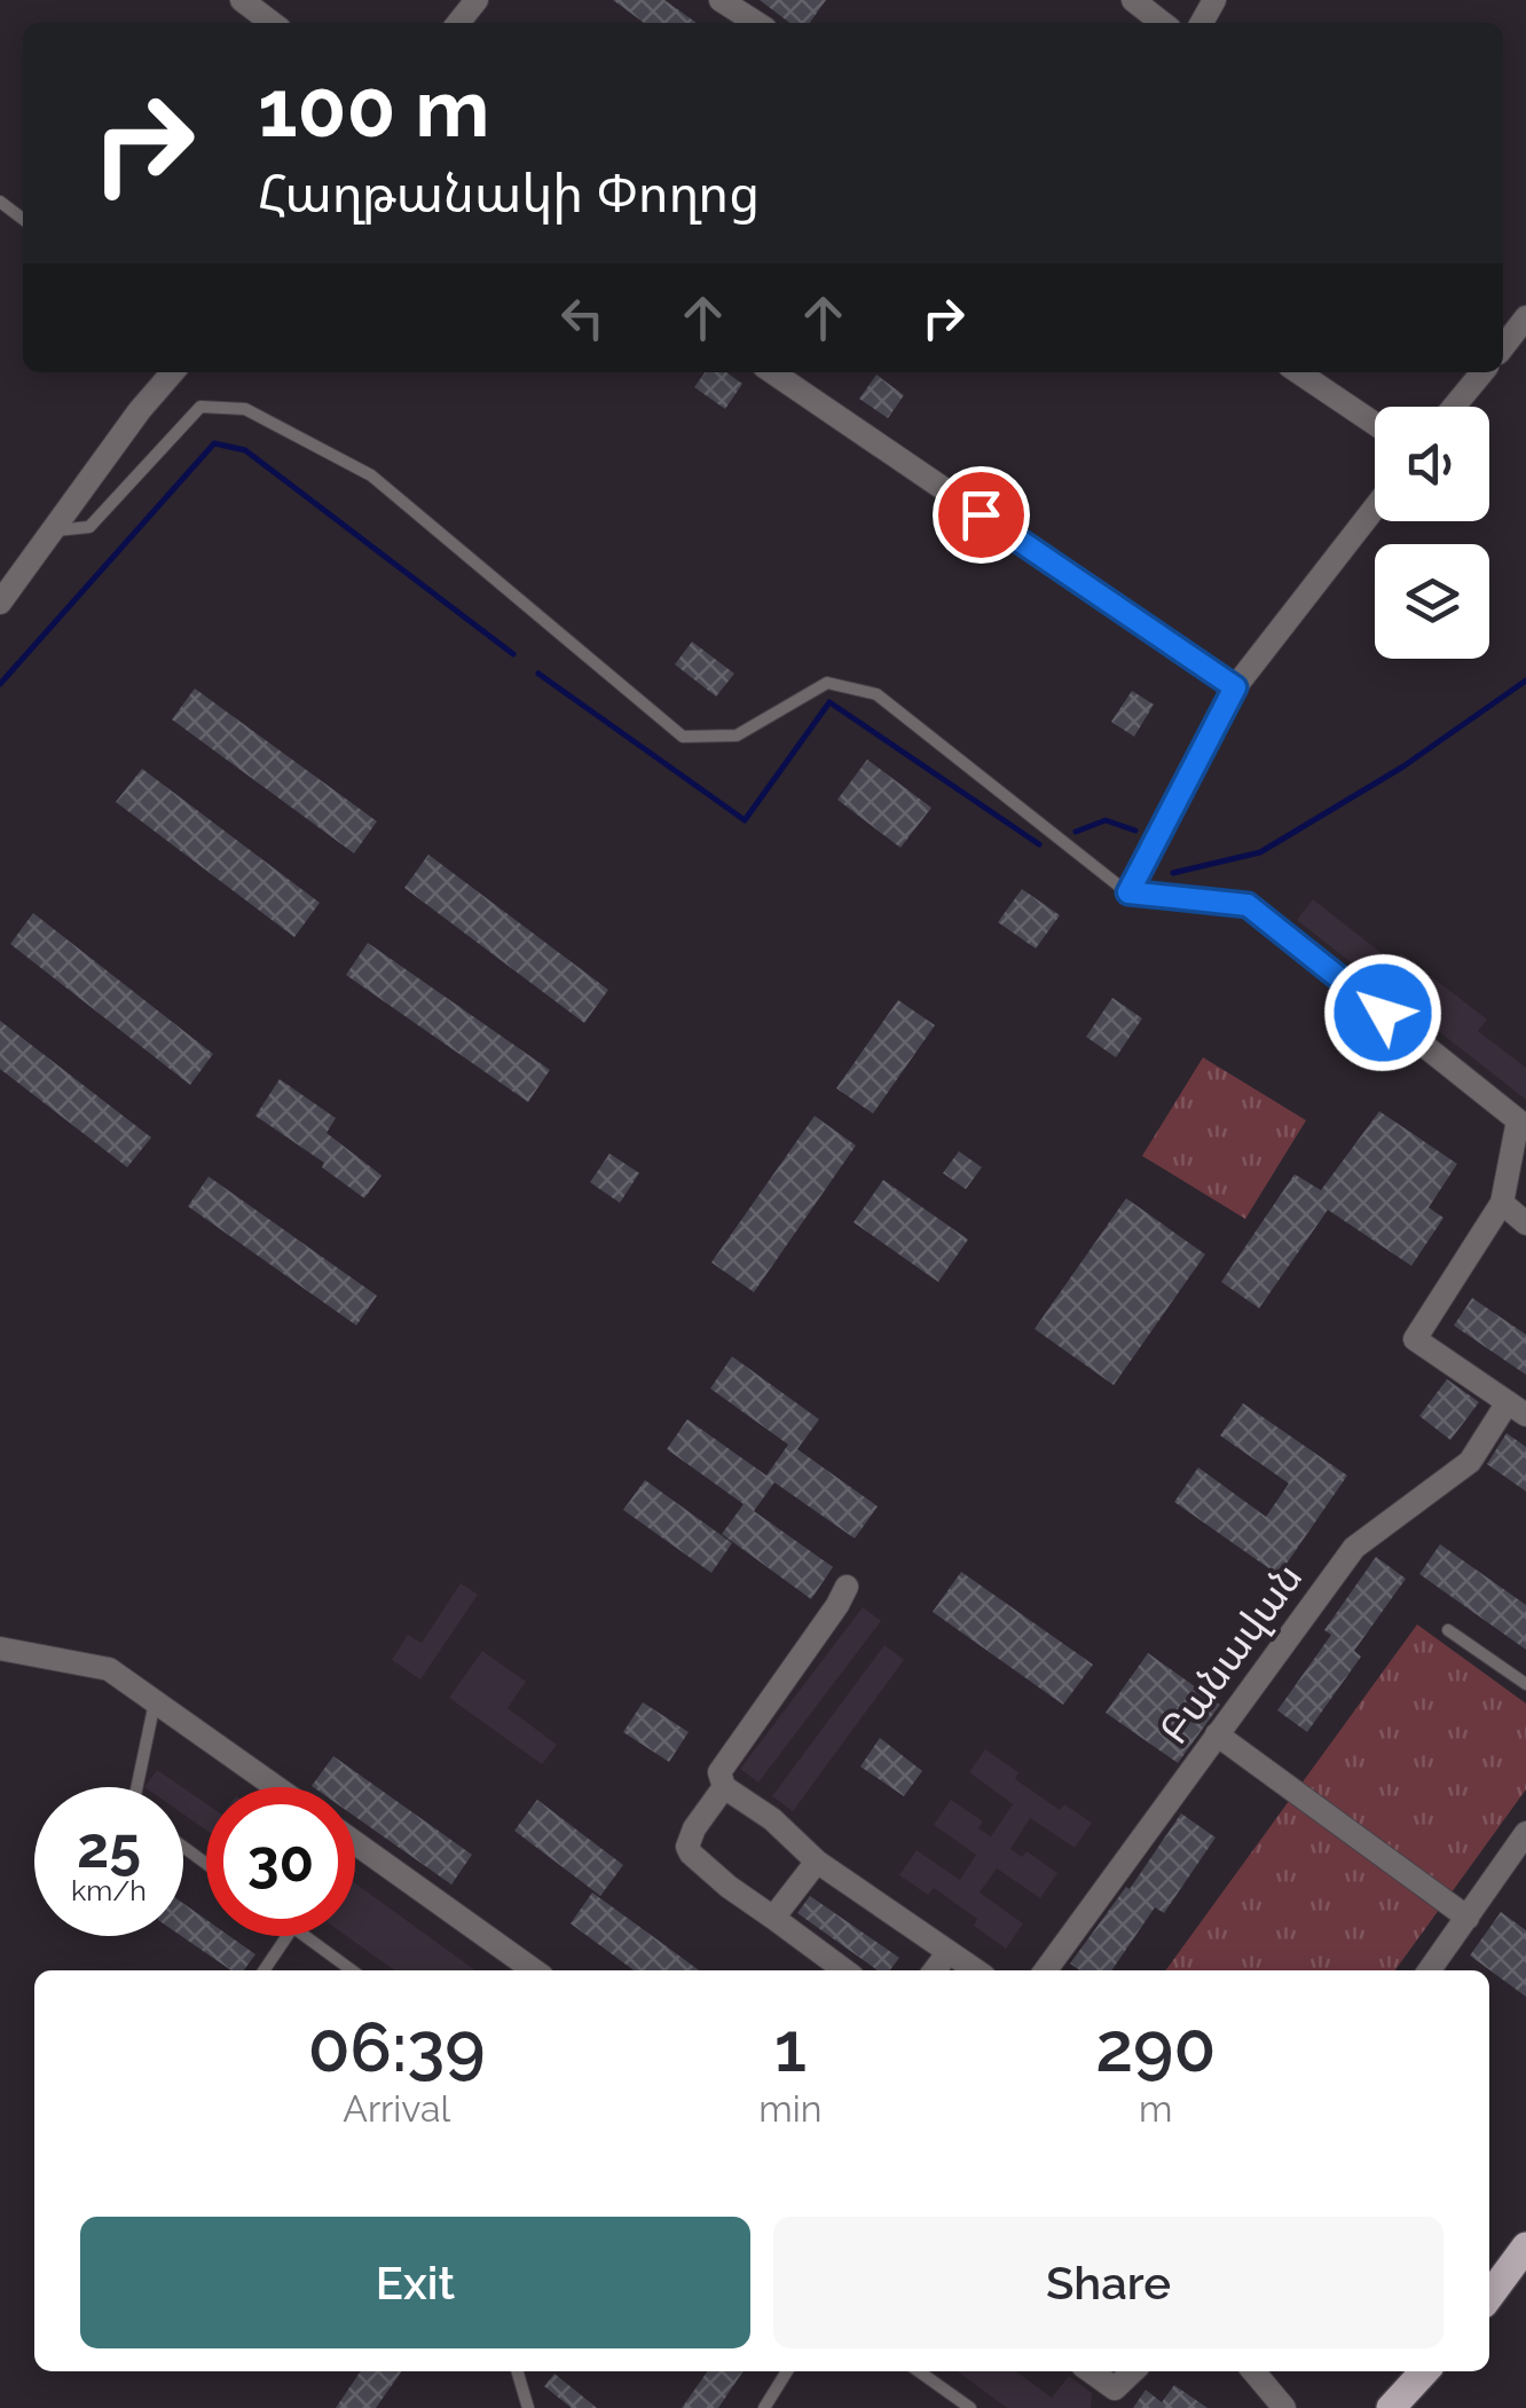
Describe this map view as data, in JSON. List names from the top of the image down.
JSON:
{
  "streets": {
    "street": ["Բանավան"]
  },
  "page": {
    "turn": ["100 m", "Հաղթանակի Փողոց"],
    "speed": "25 km/h",
    "limit": "30",
    "eta": [
      "06:39",
      "Arrival",
      "1",
      "min",
      "290",
      "m"
    ],
    "buttons": ["Exit", "Share"]
  }
}
